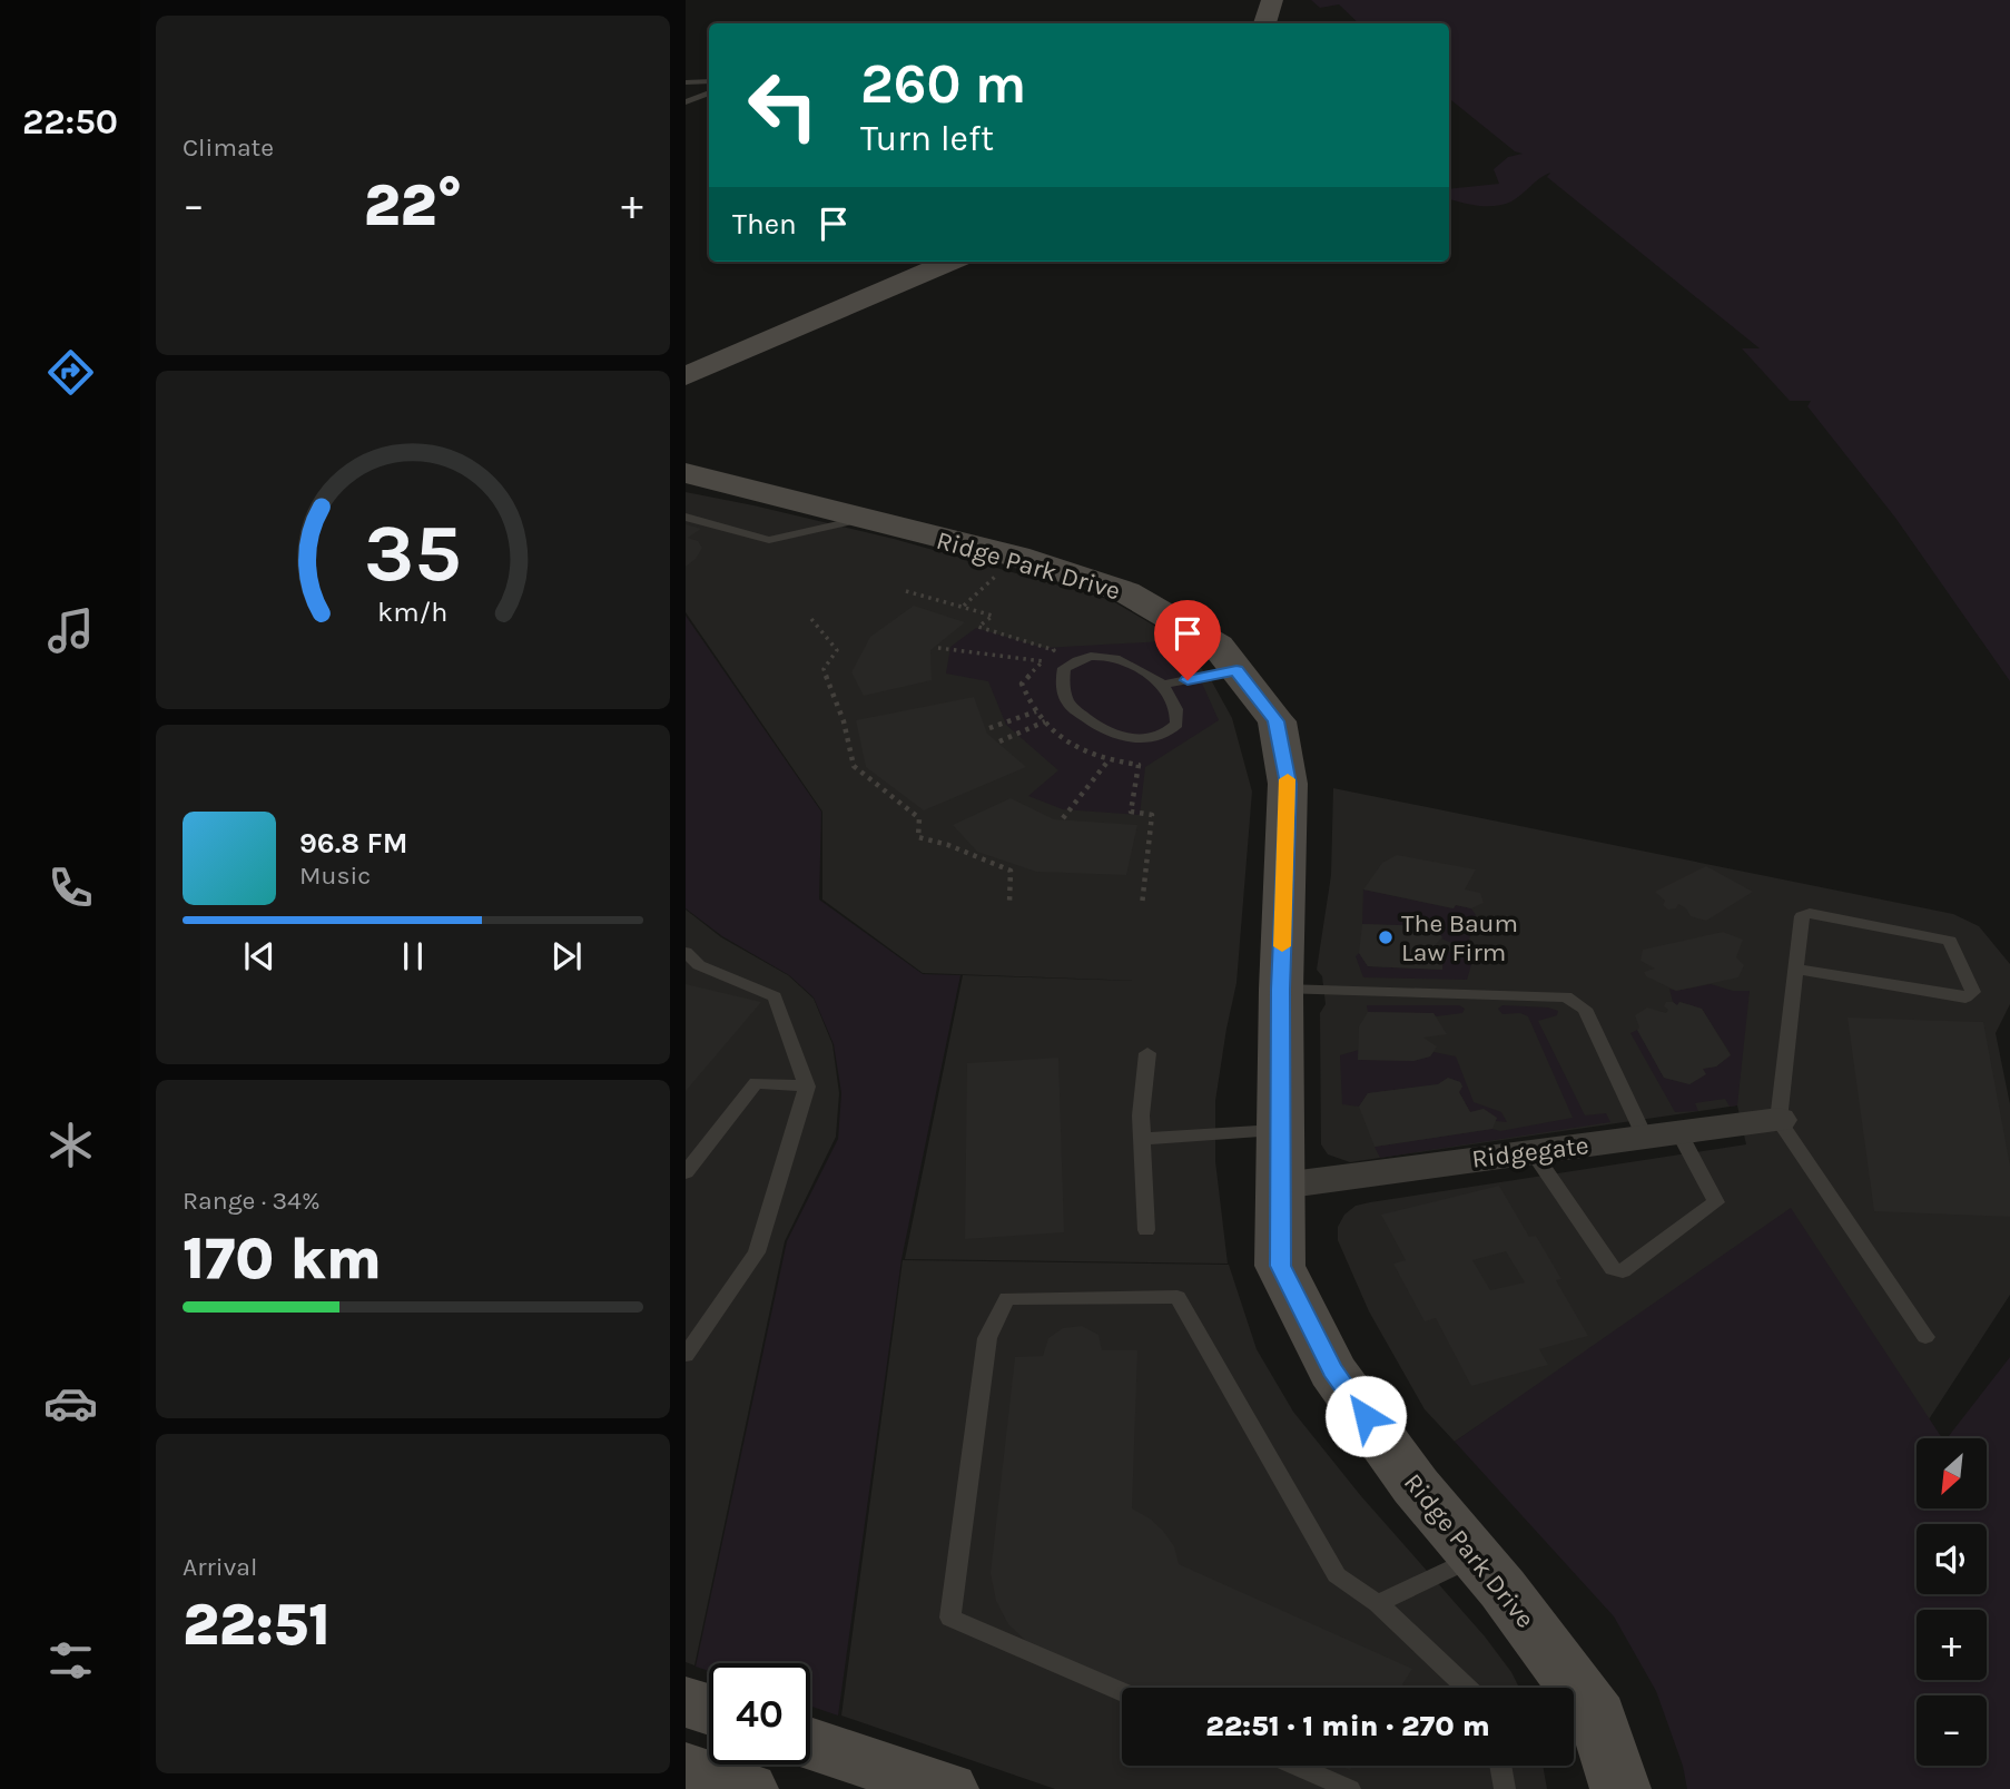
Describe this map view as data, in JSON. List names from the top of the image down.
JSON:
{
  "streets": {
    "street": ["Ridge Park Drive", "Ridgegate"]
  },
  "crossings": [
    ["Ridge Park Drive", "Ridgegate"]
  ],
  "places": ["The Baum Law Firm"],
  "north": "bottom left",
  "page": {
    "tabs": "22:50",
    "tile": [
      "Climate",
      ["Range · 34%", "170 km"],
      ["Arrival", "22:51"]
    ],
    "turn": ["260 m", "Turn left"],
    "heat": ["−", "22°", "+"],
    "then": "Then",
    "song": ["96.8 FM", "Music"],
    "map_buttons": ["+", "−"],
    "limit": "40",
    "trip": "22:51 · 1 min · 270 m",
    "gauge": ["35", "km/h"]
  }
}
